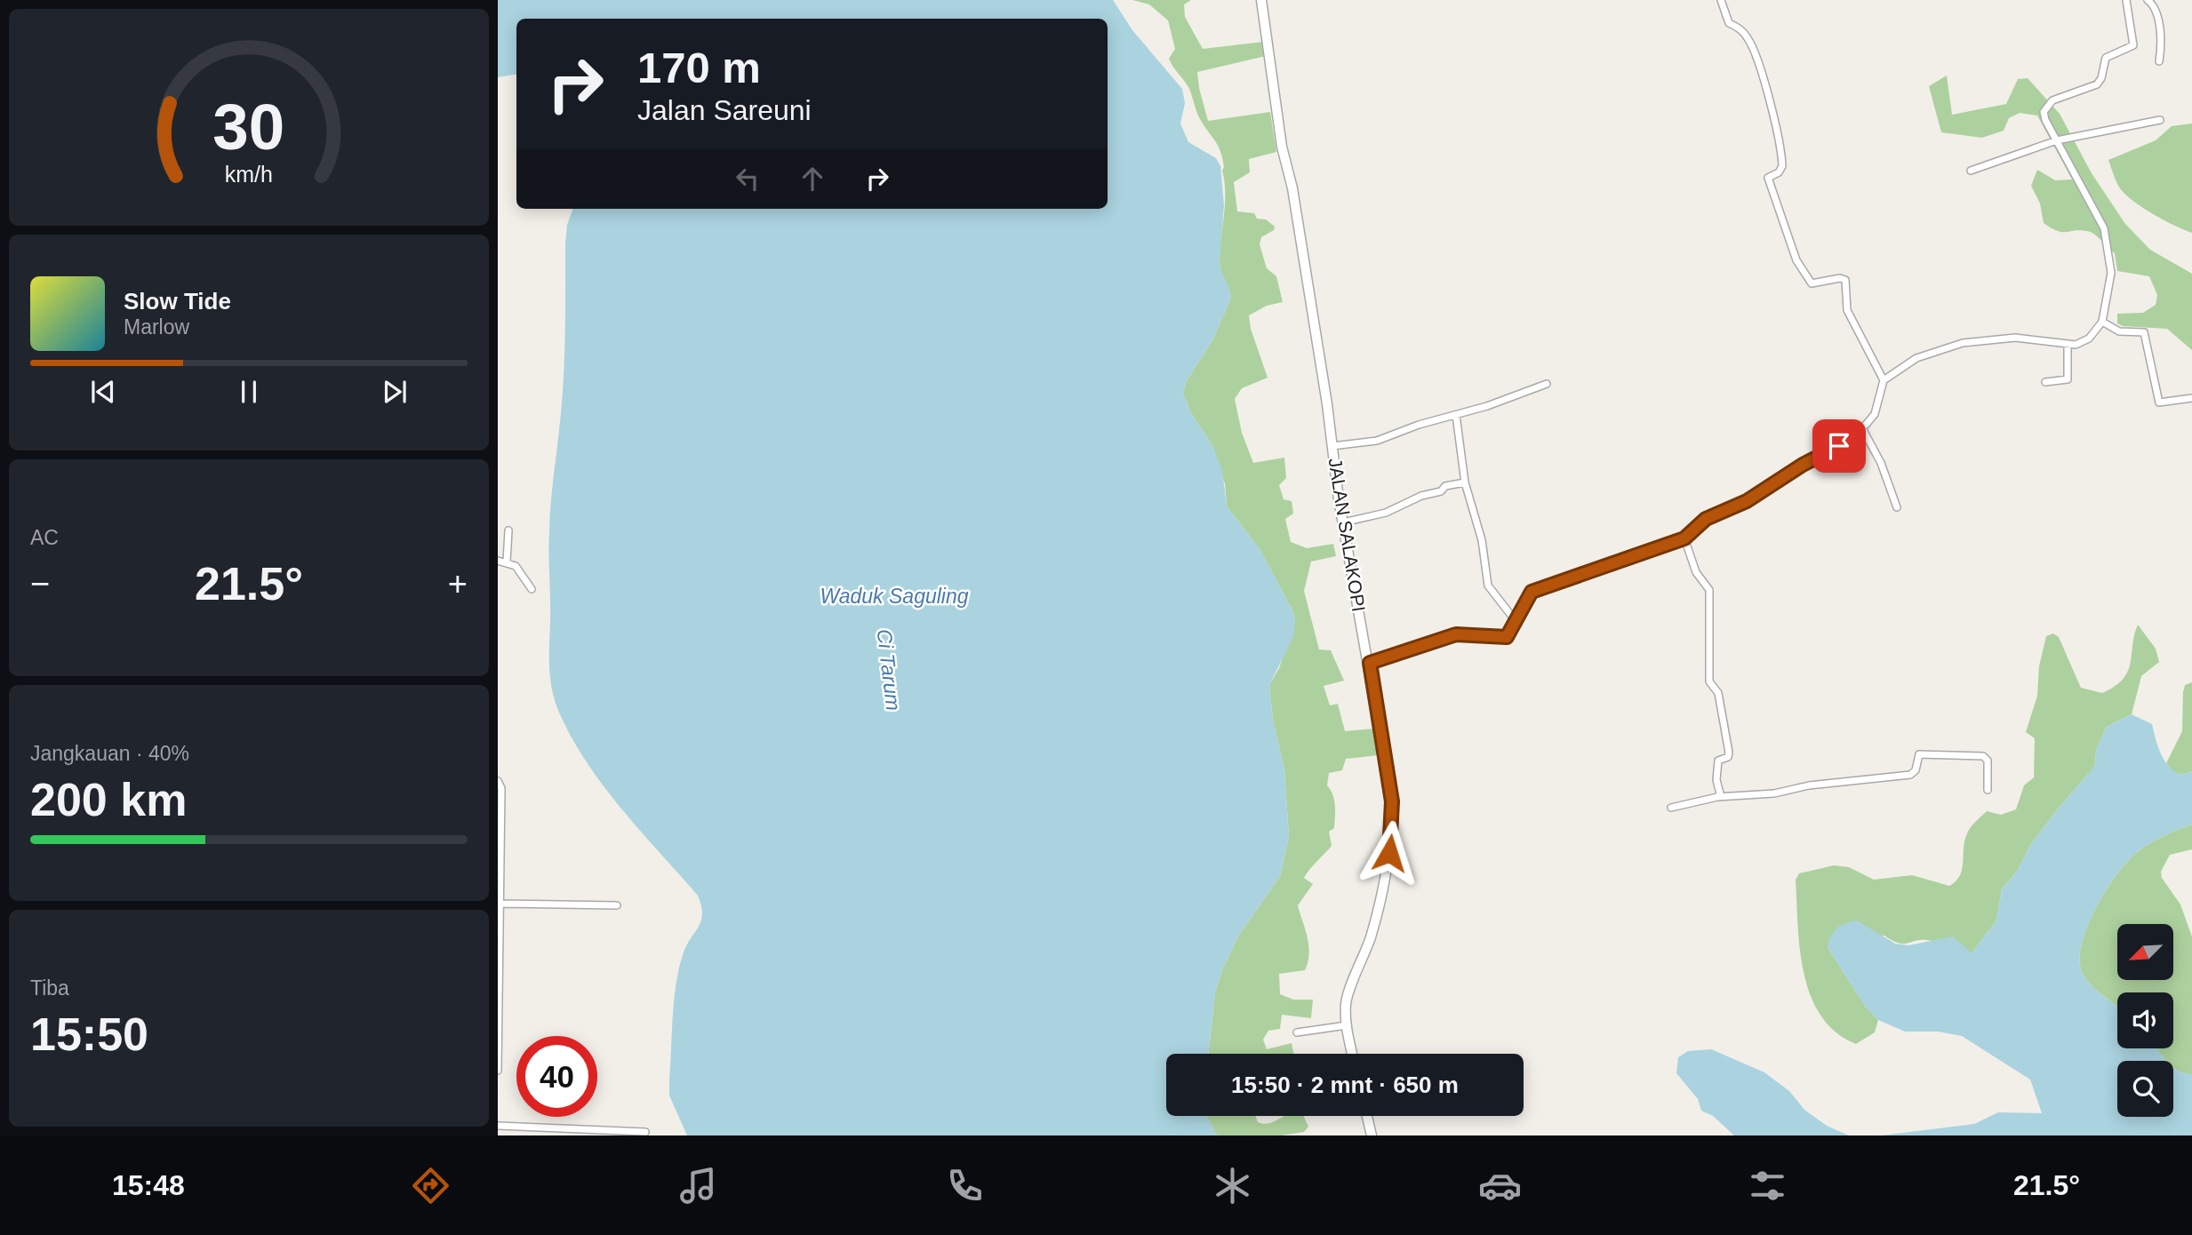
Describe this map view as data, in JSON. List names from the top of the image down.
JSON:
{
  "streets": {
    "street": ["JALAN SALAKOPI"]
  },
  "water": ["Waduk Saguling", "Ci Tarum"],
  "north": "bottom left",
  "page": {
    "turn": ["170 m", "Jalan Sareuni"],
    "song": ["Slow Tide", "Marlow"],
    "tile": [
      "AC",
      ["Jangkauan · 40%", "200 km"],
      ["Tiba", "15:50"]
    ],
    "heat": ["−", "21.5°", "+"],
    "limit": "40",
    "trip": "15:50 · 2 mnt · 650 m",
    "tabs": ["15:48", "21.5°"],
    "gauge": ["30", "km/h"]
  }
}
